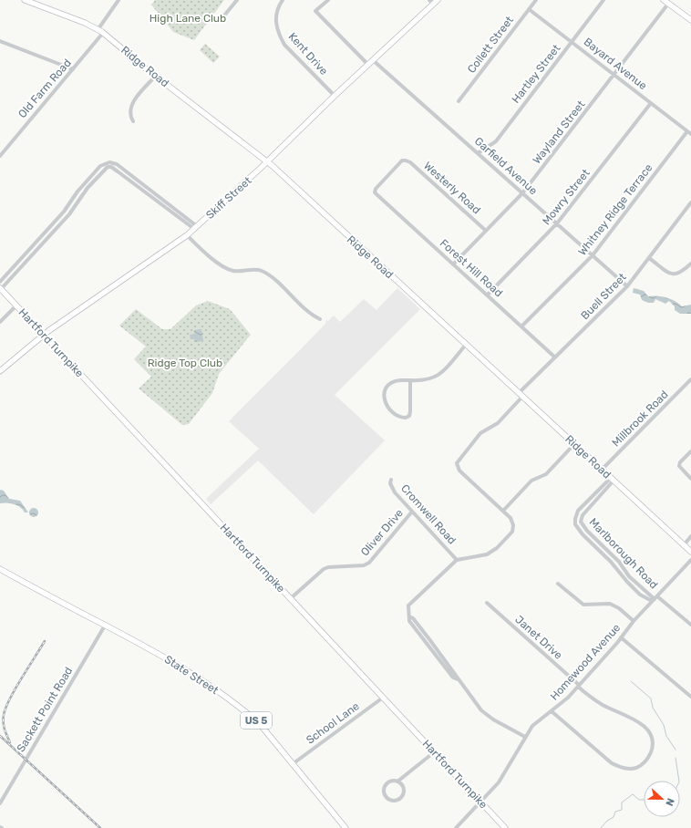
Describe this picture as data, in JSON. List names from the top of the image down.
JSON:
{
  "streets": {
    "main road": [
      "Ridge Road",
      "Skiff Street",
      "Hartford Turnpike",
      "State Street",
      "US 5"
    ],
    "street": [
      "Collett Street",
      "Kent Drive",
      "Bayard Avenue",
      "Hartley Street",
      "Old Farm Road",
      "Wayland Street",
      "Garfield Avenue",
      "Westerly Road",
      "Mowry Street",
      "Whitney Ridge Terrace",
      "Forest Hill Road",
      "Buell Street",
      "Millbrook Road",
      "Cromwell Road",
      "Oliver Drive",
      "Marlborough Road",
      "Janet Drive",
      "Homewood Avenue",
      "Sackett Point Road",
      "School Lane"
    ]
  },
  "crossings": [
    ["Collett Street", "Bayard Avenue"],
    ["Kent Drive", "Skiff Street"],
    ["Bayard Avenue", "Hartley Street"],
    ["Bayard Avenue", "Wayland Street"],
    ["Bayard Avenue", "Mowry Street"],
    ["Bayard Avenue", "Whitney Ridge Terrace"],
    ["Ridge Road", "Old Farm Road"],
    ["Ridge Road", "Skiff Street"],
    ["Ridge Road", "Buell Street"],
    ["Ridge Road", "Millbrook Road"],
    ["Ridge Road", "Marlborough Road"],
    ["Hartley Street", "Garfield Avenue"],
    ["Wayland Street", "Garfield Avenue"],
    ["Wayland Street", "Westerly Road"],
    ["Wayland Street", "Forest Hill Road"],
    ["Garfield Avenue", "Mowry Street"],
    ["Garfield Avenue", "Skiff Street"],
    ["Garfield Avenue", "Whitney Ridge Terrace"],
    ["Garfield Avenue", "Buell Street"],
    ["Westerly Road", "Forest Hill Road"],
    ["Mowry Street", "Forest Hill Road"],
    ["Skiff Street", "Hartford Turnpike"],
    ["Whitney Ridge Terrace", "Forest Hill Road"],
    ["Forest Hill Road", "Buell Street"],
    ["Hartford Turnpike", "Oliver Drive"],
    ["Hartford Turnpike", "Homewood Avenue"],
    ["Hartford Turnpike", "School Lane"],
    ["Cromwell Road", "Oliver Drive"],
    ["Marlborough Road", "Homewood Avenue"],
    ["Janet Drive", "Homewood Avenue"],
    ["State Street", "Sackett Point Road"],
    ["State Street", "School Lane"]
  ],
  "parks": ["High Lane Club", "Ridge Top Club"],
  "north": "right"
}
